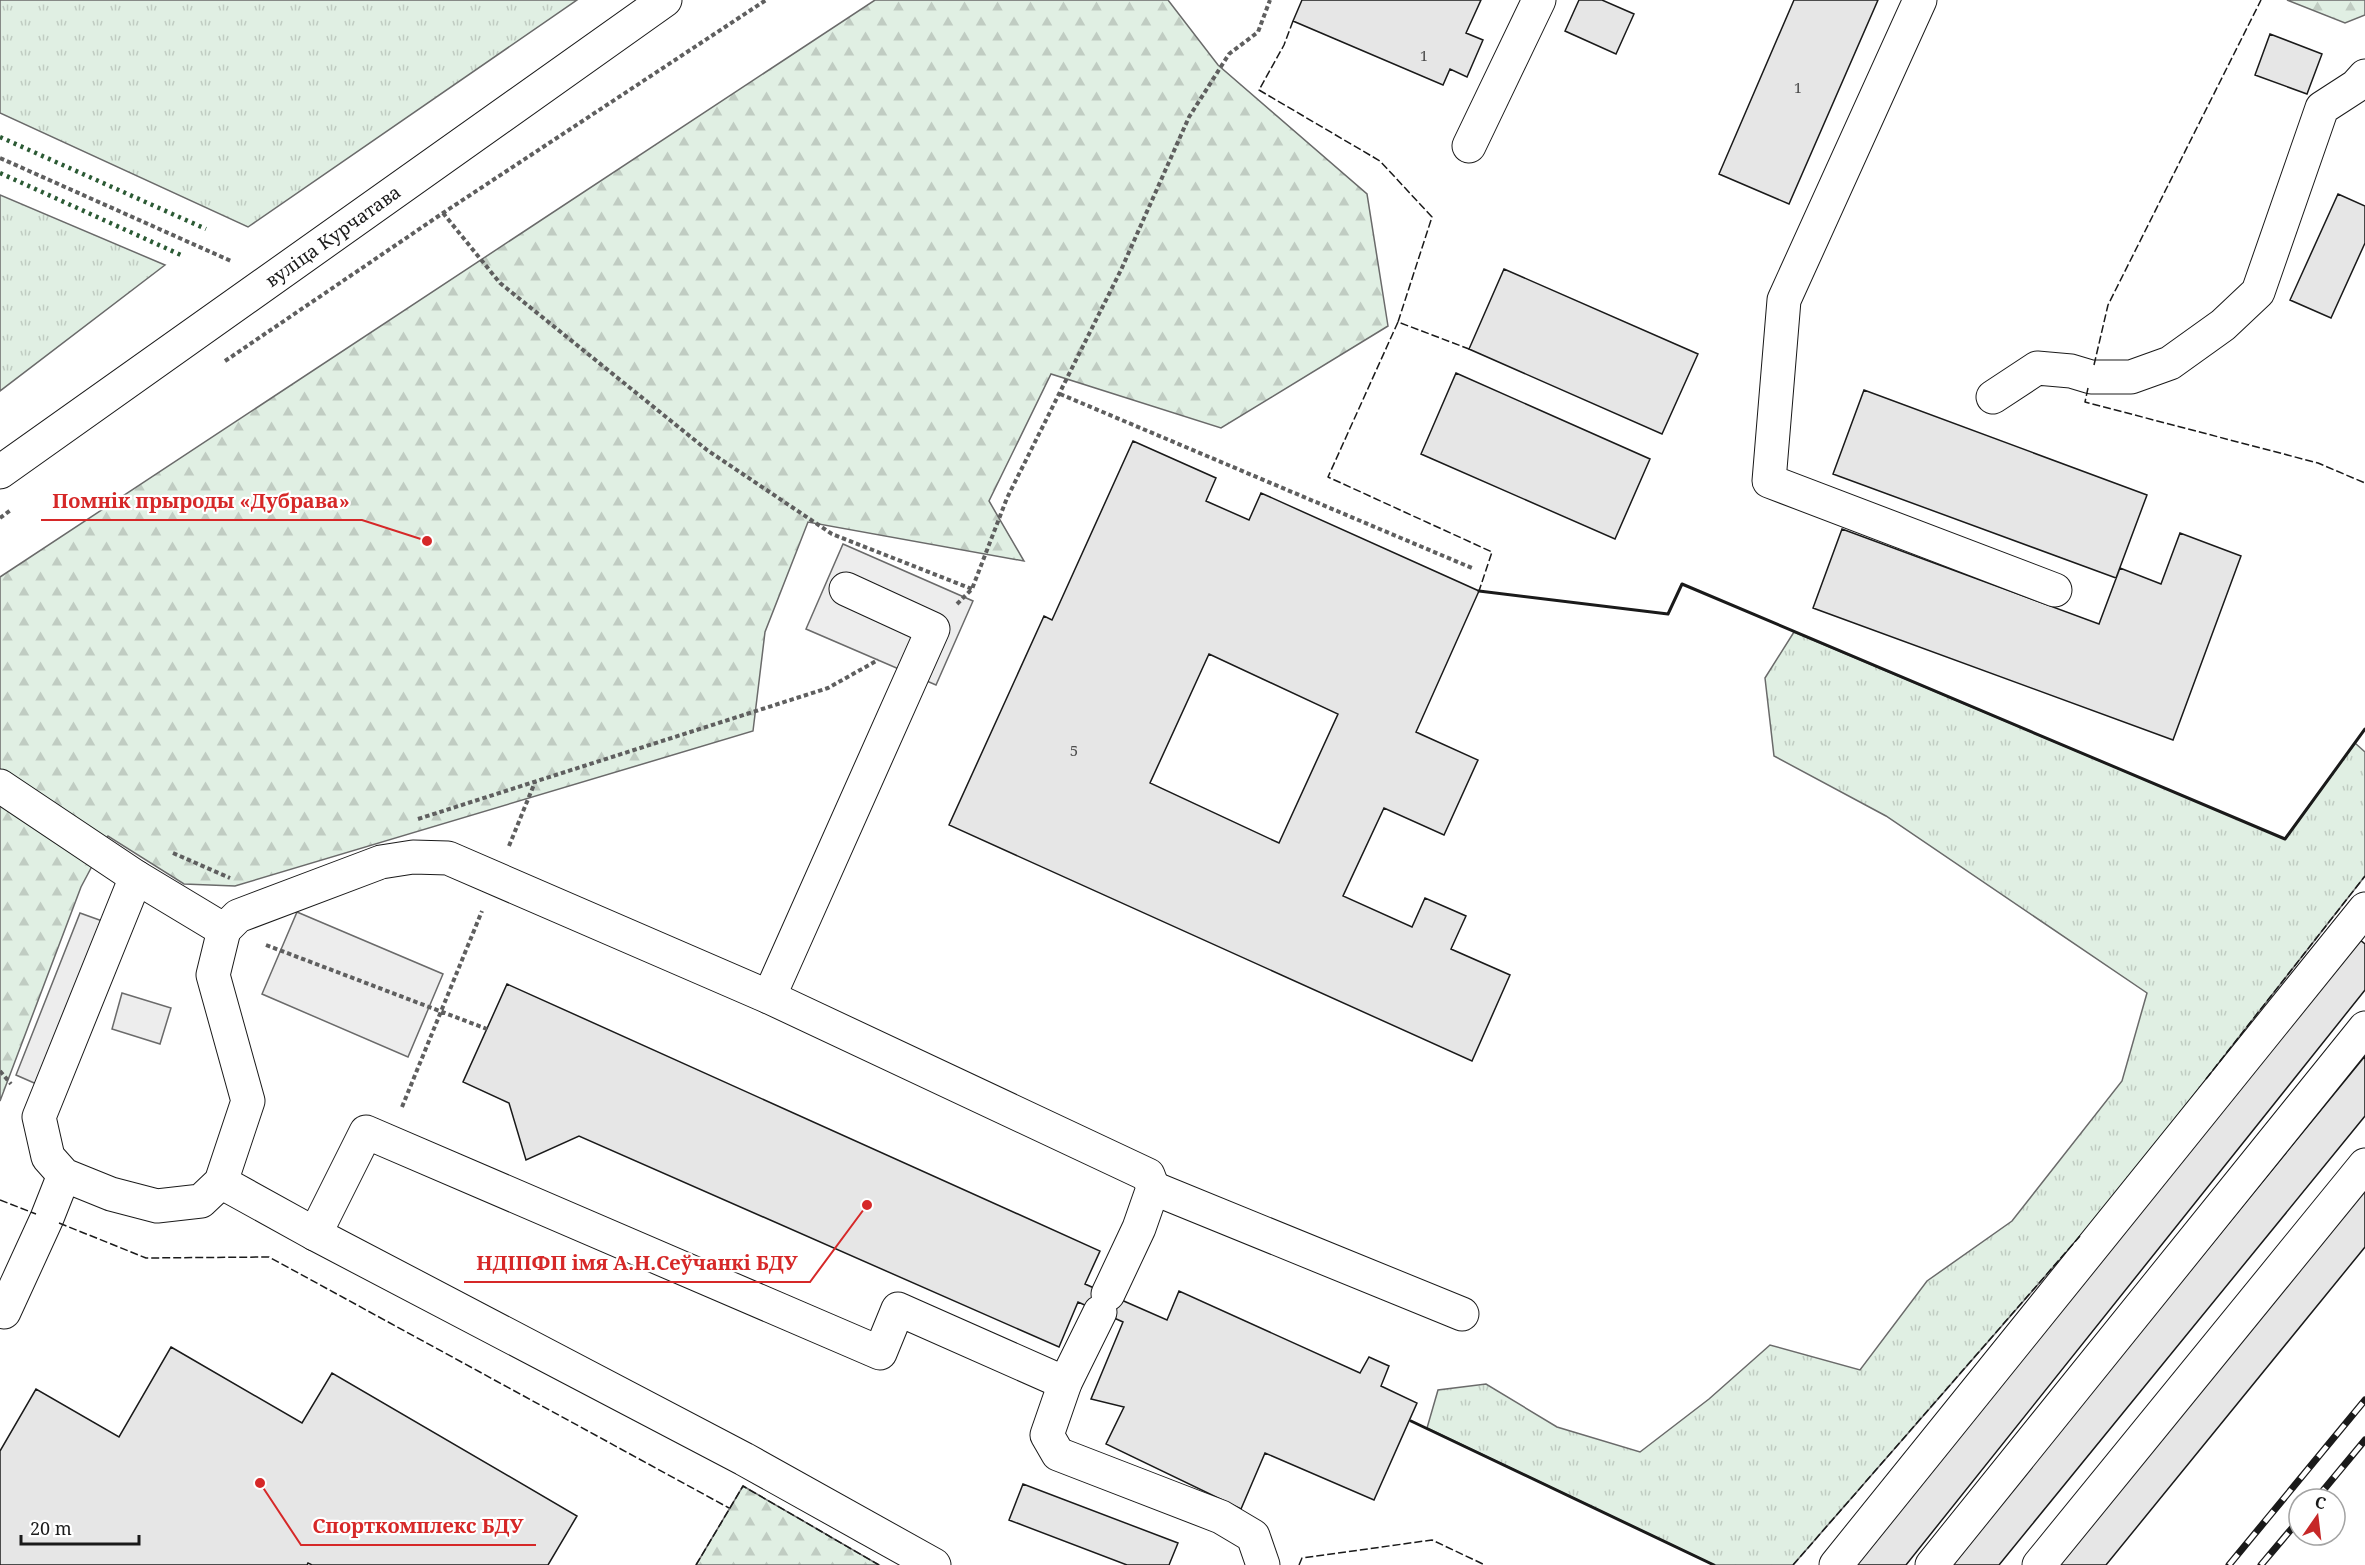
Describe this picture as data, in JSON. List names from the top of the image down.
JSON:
{
  "streets": {
    "street": ["вуліца Курчатава"]
  },
  "places": ["Помнік прыроды «Дубрава»", "НДІПФП імя А.Н.Сеўчанкі БДУ", "Спорткомплекс БДУ"],
  "house_numbers": ["1", "1", "5"],
  "scale_bar": "20 m",
  "north": "top"
}
